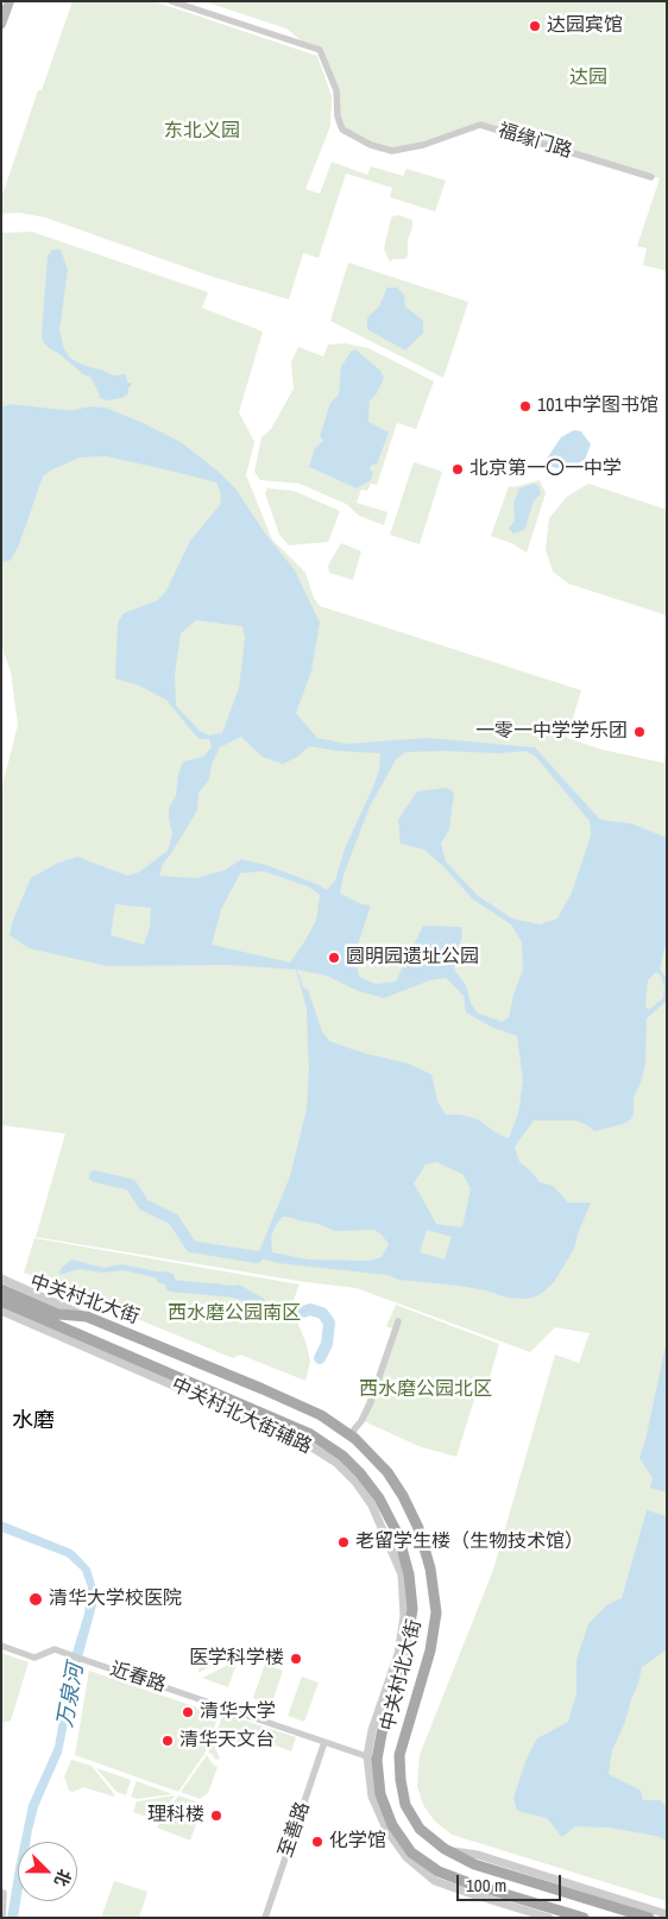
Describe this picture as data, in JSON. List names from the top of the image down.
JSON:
{
  "streets": {
    "main road": ["中关村北大街"],
    "street": [
      "福缘门路",
      "中关村北大街辅路",
      "近春路",
      "至善路"
    ]
  },
  "crossings": [
    ["中关村北大街", "中关村北大街辅路"],
    ["中关村北大街", "近春路"],
    ["中关村北大街辅路", "近春路"],
    ["近春路", "至善路"]
  ],
  "districts": ["水磨"],
  "water": ["万泉河"],
  "parks": [
    "达园",
    "东北义园",
    "西水磨公园南区",
    "西水磨公园北区"
  ],
  "places": [
    "达园宾馆",
    "101中学图书馆",
    "北京第一〇一中学",
    "一零一中学学乐团",
    "圆明园遗址公园",
    "老留学生楼（生物技术馆）",
    "清华大学校医院",
    "医学科学楼",
    "清华大学",
    "清华天文台",
    "理科楼",
    "化学馆"
  ],
  "scale_bar": "100 m",
  "north": "bottom right"
}
